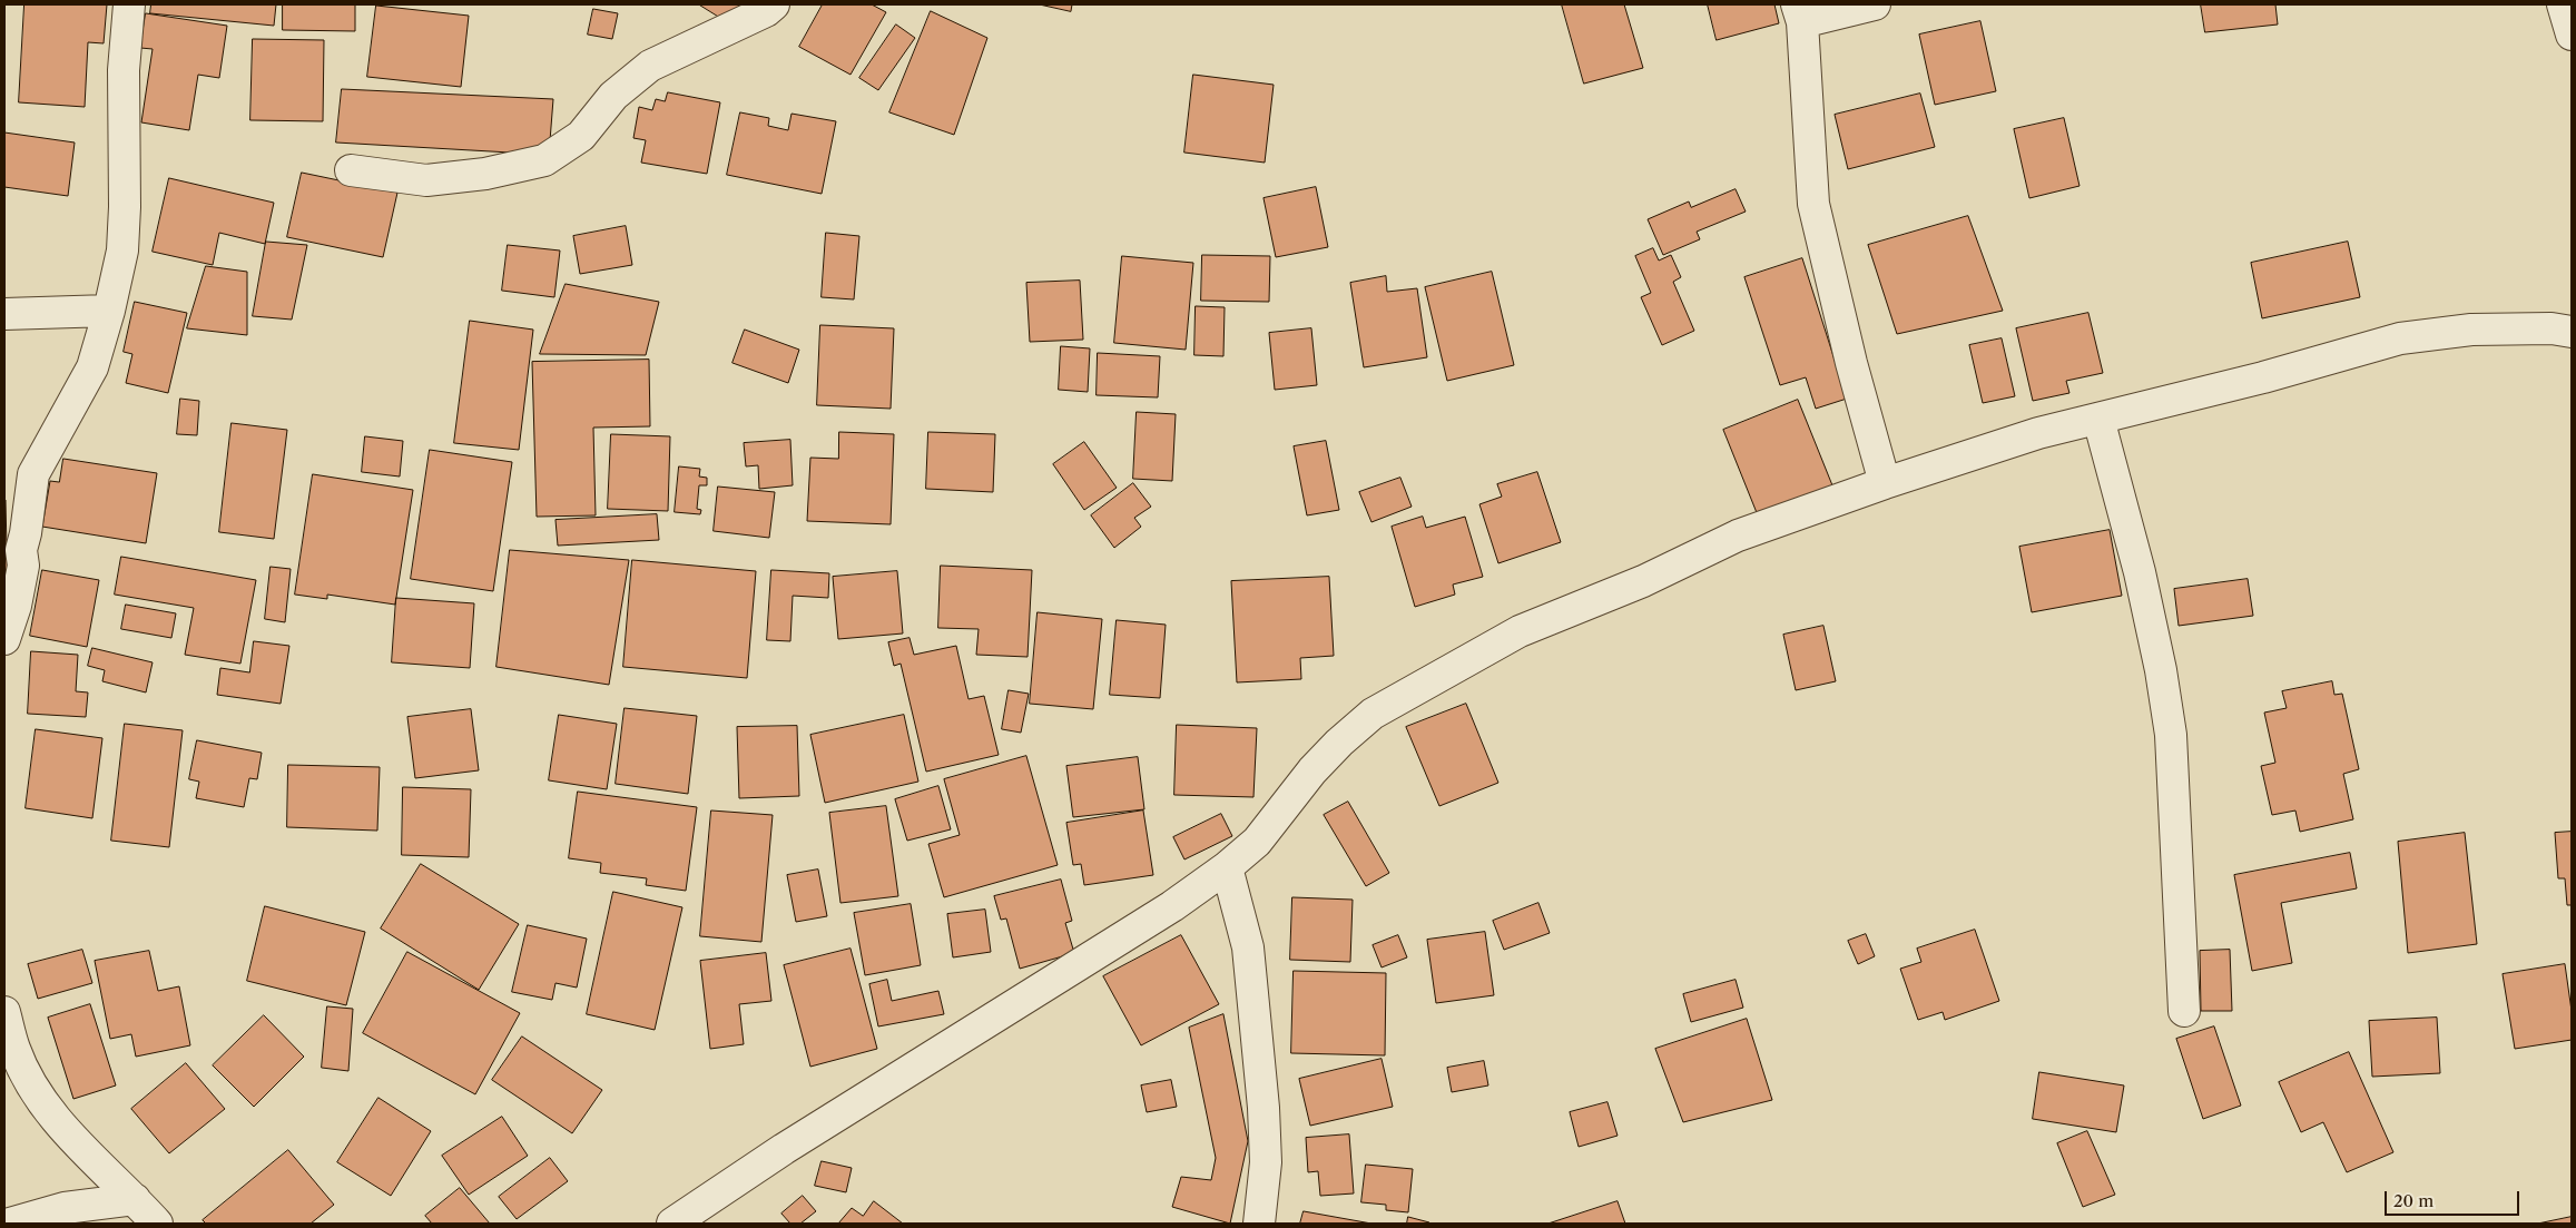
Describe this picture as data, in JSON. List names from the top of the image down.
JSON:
{
  "scale_bar": "20 m"
}
